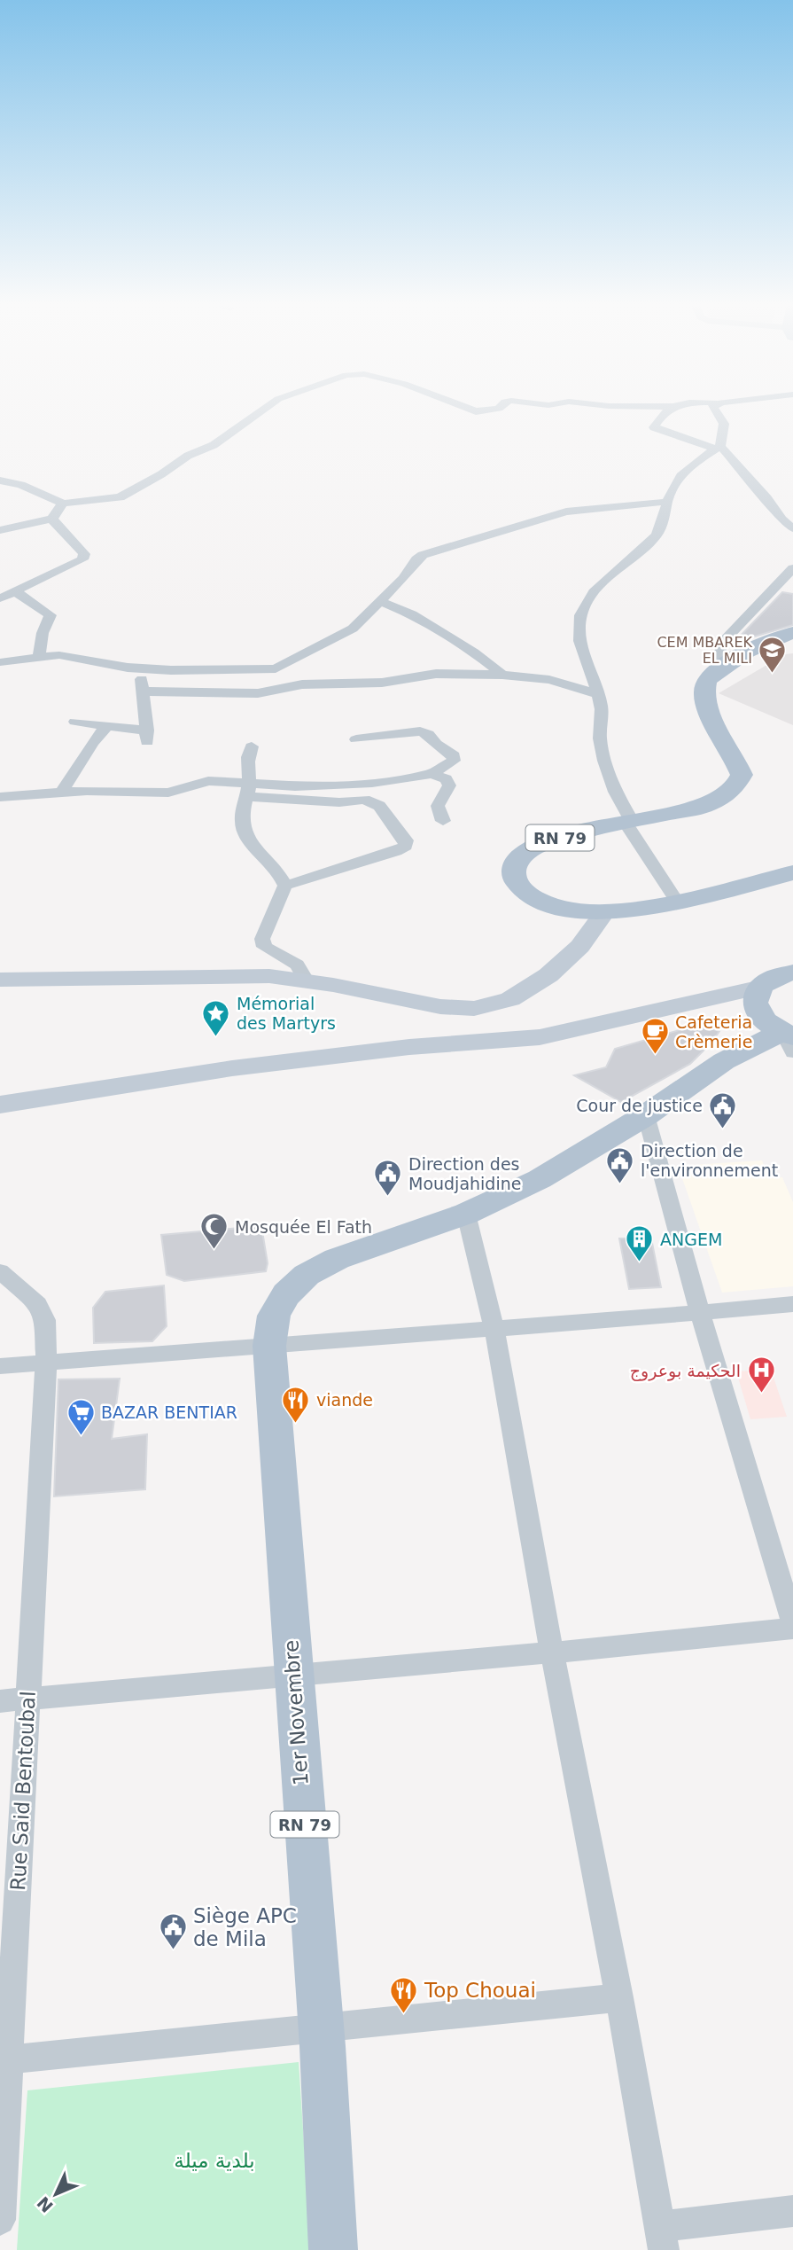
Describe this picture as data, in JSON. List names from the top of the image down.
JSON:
{
  "streets": {
    "main road": ["RN 79", "1er Novembre"],
    "street": ["Rue Said Bentoubal"]
  },
  "crossings": [
    ["RN 79", "1er Novembre"]
  ],
  "parks": ["بلدية ميلة"],
  "places": {
    "school or university": ["CEM MBAREK EL MILI"],
    "place": ["Mémorial des Martyrs"],
    "cafe": ["Cafeteria Crèmerie"],
    "public building": [
      "Cour de justice",
      "Direction de l'environnement",
      "Direction des Moudjahidine",
      "Siège APC de Mila"
    ],
    "mosque": ["Mosquée El Fath"],
    "building": ["ANGEM"],
    "hospital": ["الحكيمة بوعروج"],
    "restaurant": ["viande", "Top Chouai"],
    "supermarket": ["BAZAR BENTIAR"]
  },
  "north": "bottom left"
}
